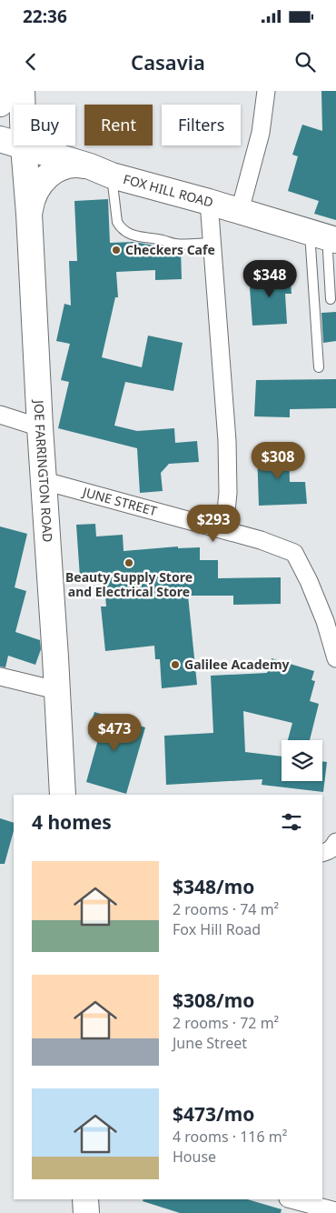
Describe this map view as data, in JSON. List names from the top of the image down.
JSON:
{
  "streets": {
    "main road": ["FOX HILL ROAD", "JOE FARRINGTON ROAD"],
    "street": ["JUNE STREET"]
  },
  "crossings": [
    ["FOX HILL ROAD", "JOE FARRINGTON ROAD"],
    ["JOE FARRINGTON ROAD", "JUNE STREET"]
  ],
  "places": ["Checkers Cafe", "Beauty Supply Store and Electrical Store", "Galilee Academy"],
  "page": {
    "status": "22:36",
    "header": "Casavia",
    "chip": ["Buy", "Rent", "Filters"],
    "price": [
      "$348",
      "$308",
      "$293",
      "$473"
    ],
    "heading": "4 homes",
    "list": [
      {
        "name": "$348/mo",
        "note": "2 rooms · 74 m² · Fox Hill Road"
      },
      {
        "name": "$308/mo",
        "note": "2 rooms · 72 m² · June Street"
      },
      {
        "name": "$473/mo",
        "note": "4 rooms · 116 m² · House"
      }
    ]
  }
}
